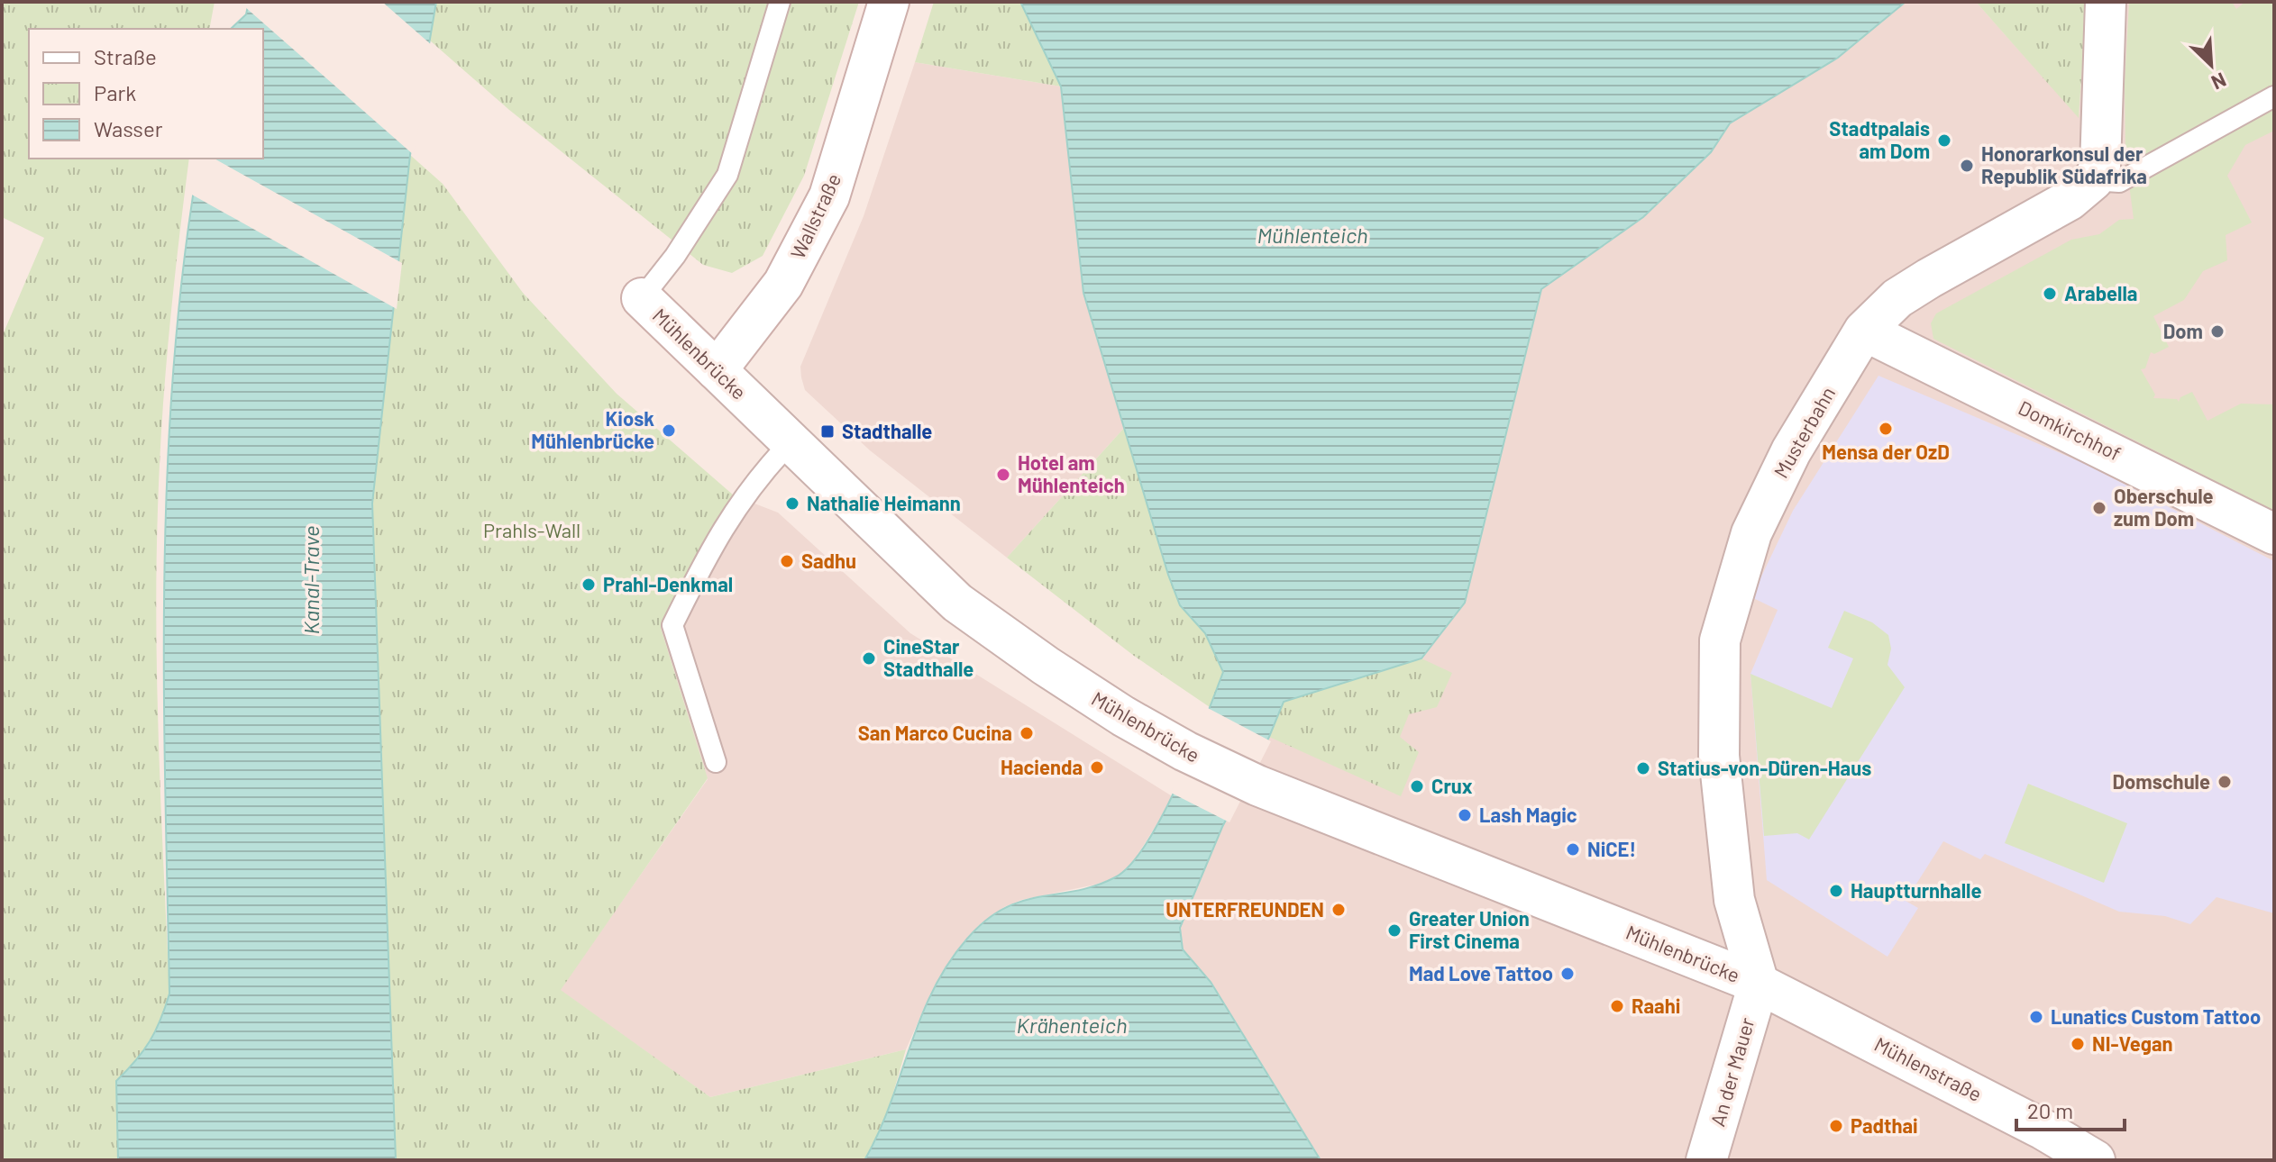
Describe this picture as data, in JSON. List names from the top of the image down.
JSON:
{
  "streets": {
    "street": [
      "Wallstraße",
      "Mühlenbrücke",
      "Domkirchhof",
      "Musterbahn",
      "Mühlenstraße",
      "An der Mauer"
    ]
  },
  "crossings": [
    ["Wallstraße", "Mühlenbrücke"],
    ["Mühlenbrücke", "Musterbahn"],
    ["Mühlenbrücke", "Mühlenstraße"],
    ["Mühlenbrücke", "An der Mauer"],
    ["Domkirchhof", "Musterbahn"],
    ["Musterbahn", "Mühlenstraße"],
    ["Musterbahn", "An der Mauer"],
    ["Mühlenstraße", "An der Mauer"]
  ],
  "water": ["Mühlenteich", "Kanal-Trave", "Krähenteich"],
  "parks": ["Prahls-Wall"],
  "places": {
    "other": [
      "Stadtpalais am Dom",
      "Honorarkonsul der Republik Südafrika",
      "Arabella",
      "Dom",
      "Mensa der OzD",
      "Kiosk Mühlenbrücke",
      "Hotel am Mühlenteich",
      "Nathalie Heimann",
      "Oberschule zum Dom",
      "Sadhu",
      "Prahl-Denkmal",
      "CineStar Stadthalle",
      "San Marco Cucina",
      "Hacienda",
      "Statius-von-Düren-Haus",
      "Domschule",
      "Crux",
      "Lash Magic",
      "NiCE!",
      "Hauptturnhalle",
      "UNTERFREUNDEN",
      "Greater Union First Cinema",
      "Mad Love Tattoo",
      "Raahi",
      "Lunatics Custom Tattoo",
      "NI-Vegan",
      "Padthai"
    ],
    "transit": ["Stadthalle"]
  },
  "legend": ["Straße", "Park", "Wasser"],
  "scale_bar": "20 m",
  "north": "bottom right"
}
